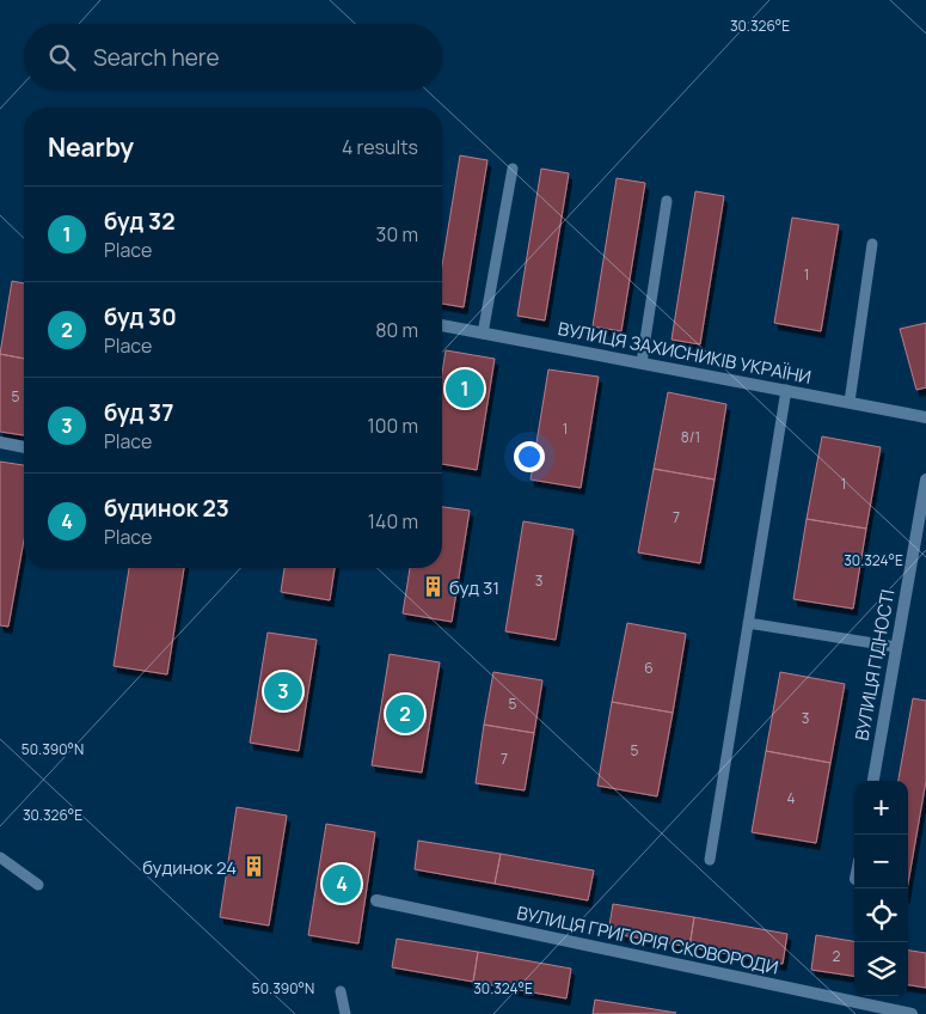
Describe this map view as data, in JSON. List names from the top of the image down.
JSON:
{
  "streets": {
    "street": ["ВУЛИЦЯ ЗАХИСНИКІВ УКРАЇНИ", "ВУЛИЦЯ ГІДНОСТІ", "ВУЛИЦЯ ГРИГОРІЯ СКОВОРОДИ"]
  },
  "places": {
    "building": ["буд 31", "будинок 24"]
  },
  "house_numbers": [
    "1",
    "5",
    "1",
    "8/1",
    "1",
    "7",
    "3",
    "6",
    "5",
    "3",
    "5",
    "7",
    "4",
    "2"
  ],
  "page": {
    "search": "Search here",
    "heading": ["Nearby", "4 results"],
    "list": [
      {
        "mark": "1",
        "name": "буд 32",
        "note": "Place",
        "value": "30 m"
      },
      {
        "mark": "2",
        "name": "буд 30",
        "note": "Place",
        "value": "80 m"
      },
      {
        "mark": "3",
        "name": "буд 37",
        "note": "Place",
        "value": "100 m"
      },
      {
        "mark": "4",
        "name": "будинок 23",
        "note": "Place",
        "value": "140 m"
      }
    ],
    "pins": [
      "1",
      "3",
      "2",
      "4"
    ],
    "map_buttons": ["+", "−"]
  },
  "coordinates": ["30.326°E", "30.324°E", "50.390°N"]
}
